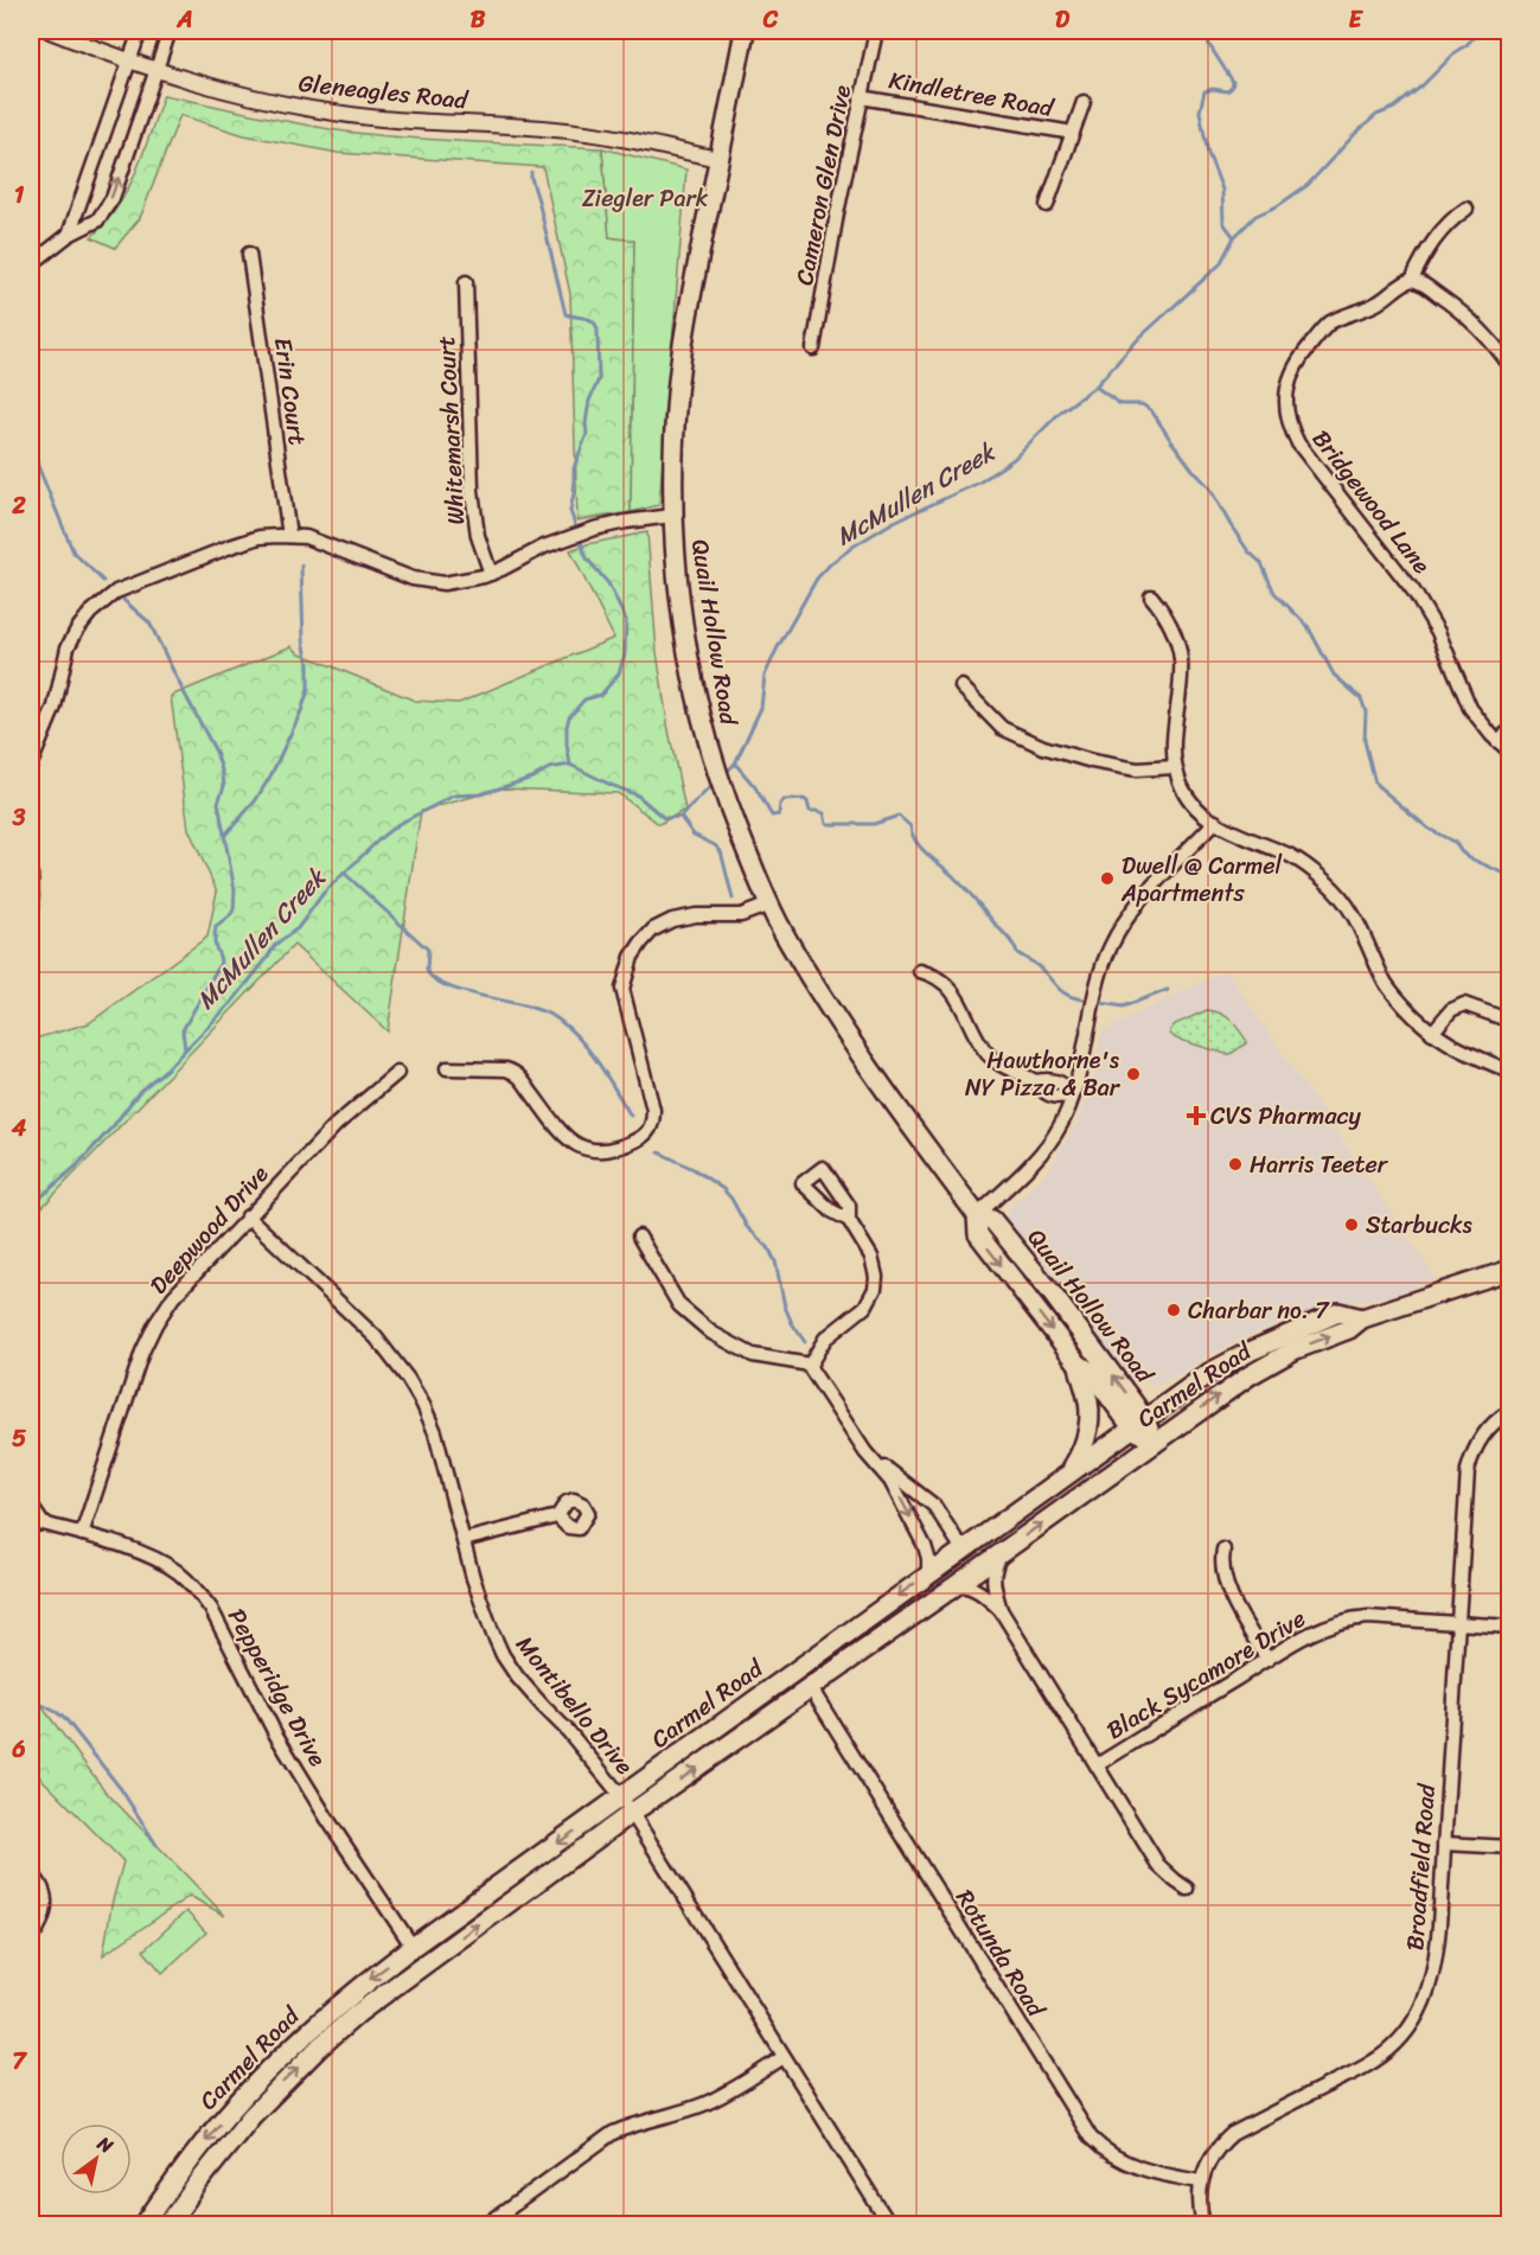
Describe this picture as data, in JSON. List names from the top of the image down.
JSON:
{
  "streets": {
    "main road": ["Quail Hollow Road", "Carmel Road"],
    "street": [
      "Gleneagles Road",
      "Kindletree Road",
      "Cameron Glen Drive",
      "Erin Court",
      "Whitemarsh Court",
      "Bridgewood Lane",
      "Deepwood Drive",
      "Black Sycamore Drive",
      "Pepperidge Drive",
      "Montibello Drive",
      "Broadfield Road",
      "Rotunda Road"
    ]
  },
  "crossings": [
    ["Gleneagles Road", "Quail Hollow Road"],
    ["Kindletree Road", "Cameron Glen Drive"],
    ["Quail Hollow Road", "Carmel Road"],
    ["Deepwood Drive", "Pepperidge Drive"],
    ["Deepwood Drive", "Montibello Drive"],
    ["Carmel Road", "Pepperidge Drive"],
    ["Carmel Road", "Montibello Drive"],
    ["Carmel Road", "Rotunda Road"],
    ["Black Sycamore Drive", "Broadfield Road"],
    ["Broadfield Road", "Rotunda Road"]
  ],
  "water": ["McMullen Creek"],
  "parks": ["Ziegler Park"],
  "places": {
    "other": [
      "Dwell @ Carmel Apartments",
      "Hawthorne's NY Pizza & Bar",
      "Harris Teeter",
      "Starbucks",
      "Charbar no. 7"
    ],
    "health": ["CVS Pharmacy"]
  },
  "north": "top right",
  "grid": {
    "columns": [
      "A",
      "B",
      "C",
      "D",
      "E"
    ],
    "rows": [
      "1",
      "2",
      "3",
      "4",
      "5",
      "6",
      "7"
    ]
  }
}
